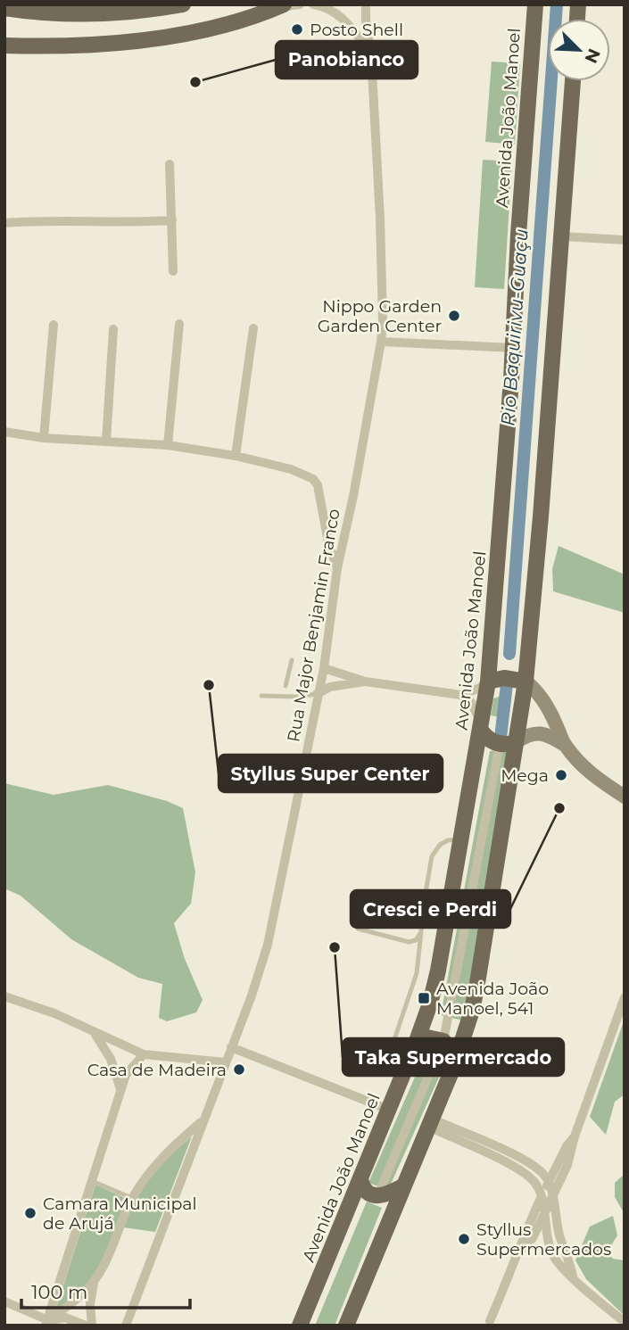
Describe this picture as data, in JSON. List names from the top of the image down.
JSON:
{
  "streets": {
    "main road": ["Avenida João Manoel"],
    "street": ["Rua Major Benjamin Franco"]
  },
  "water": ["Rio Baquirivu-Guaçu"],
  "places": {
    "other": [
      "Posto Shell",
      "Panobianco",
      "Nippo Garden Garden Center",
      "Styllus Super Center",
      "Mega",
      "Cresci e Perdi",
      "Taka Supermercado",
      "Casa de Madeira",
      "Camara Municipal de Arujá",
      "Styllus Supermercados"
    ],
    "transit": ["Avenida João Manoel, 541"]
  },
  "scale_bar": "100 m",
  "north": "bottom right"
}
